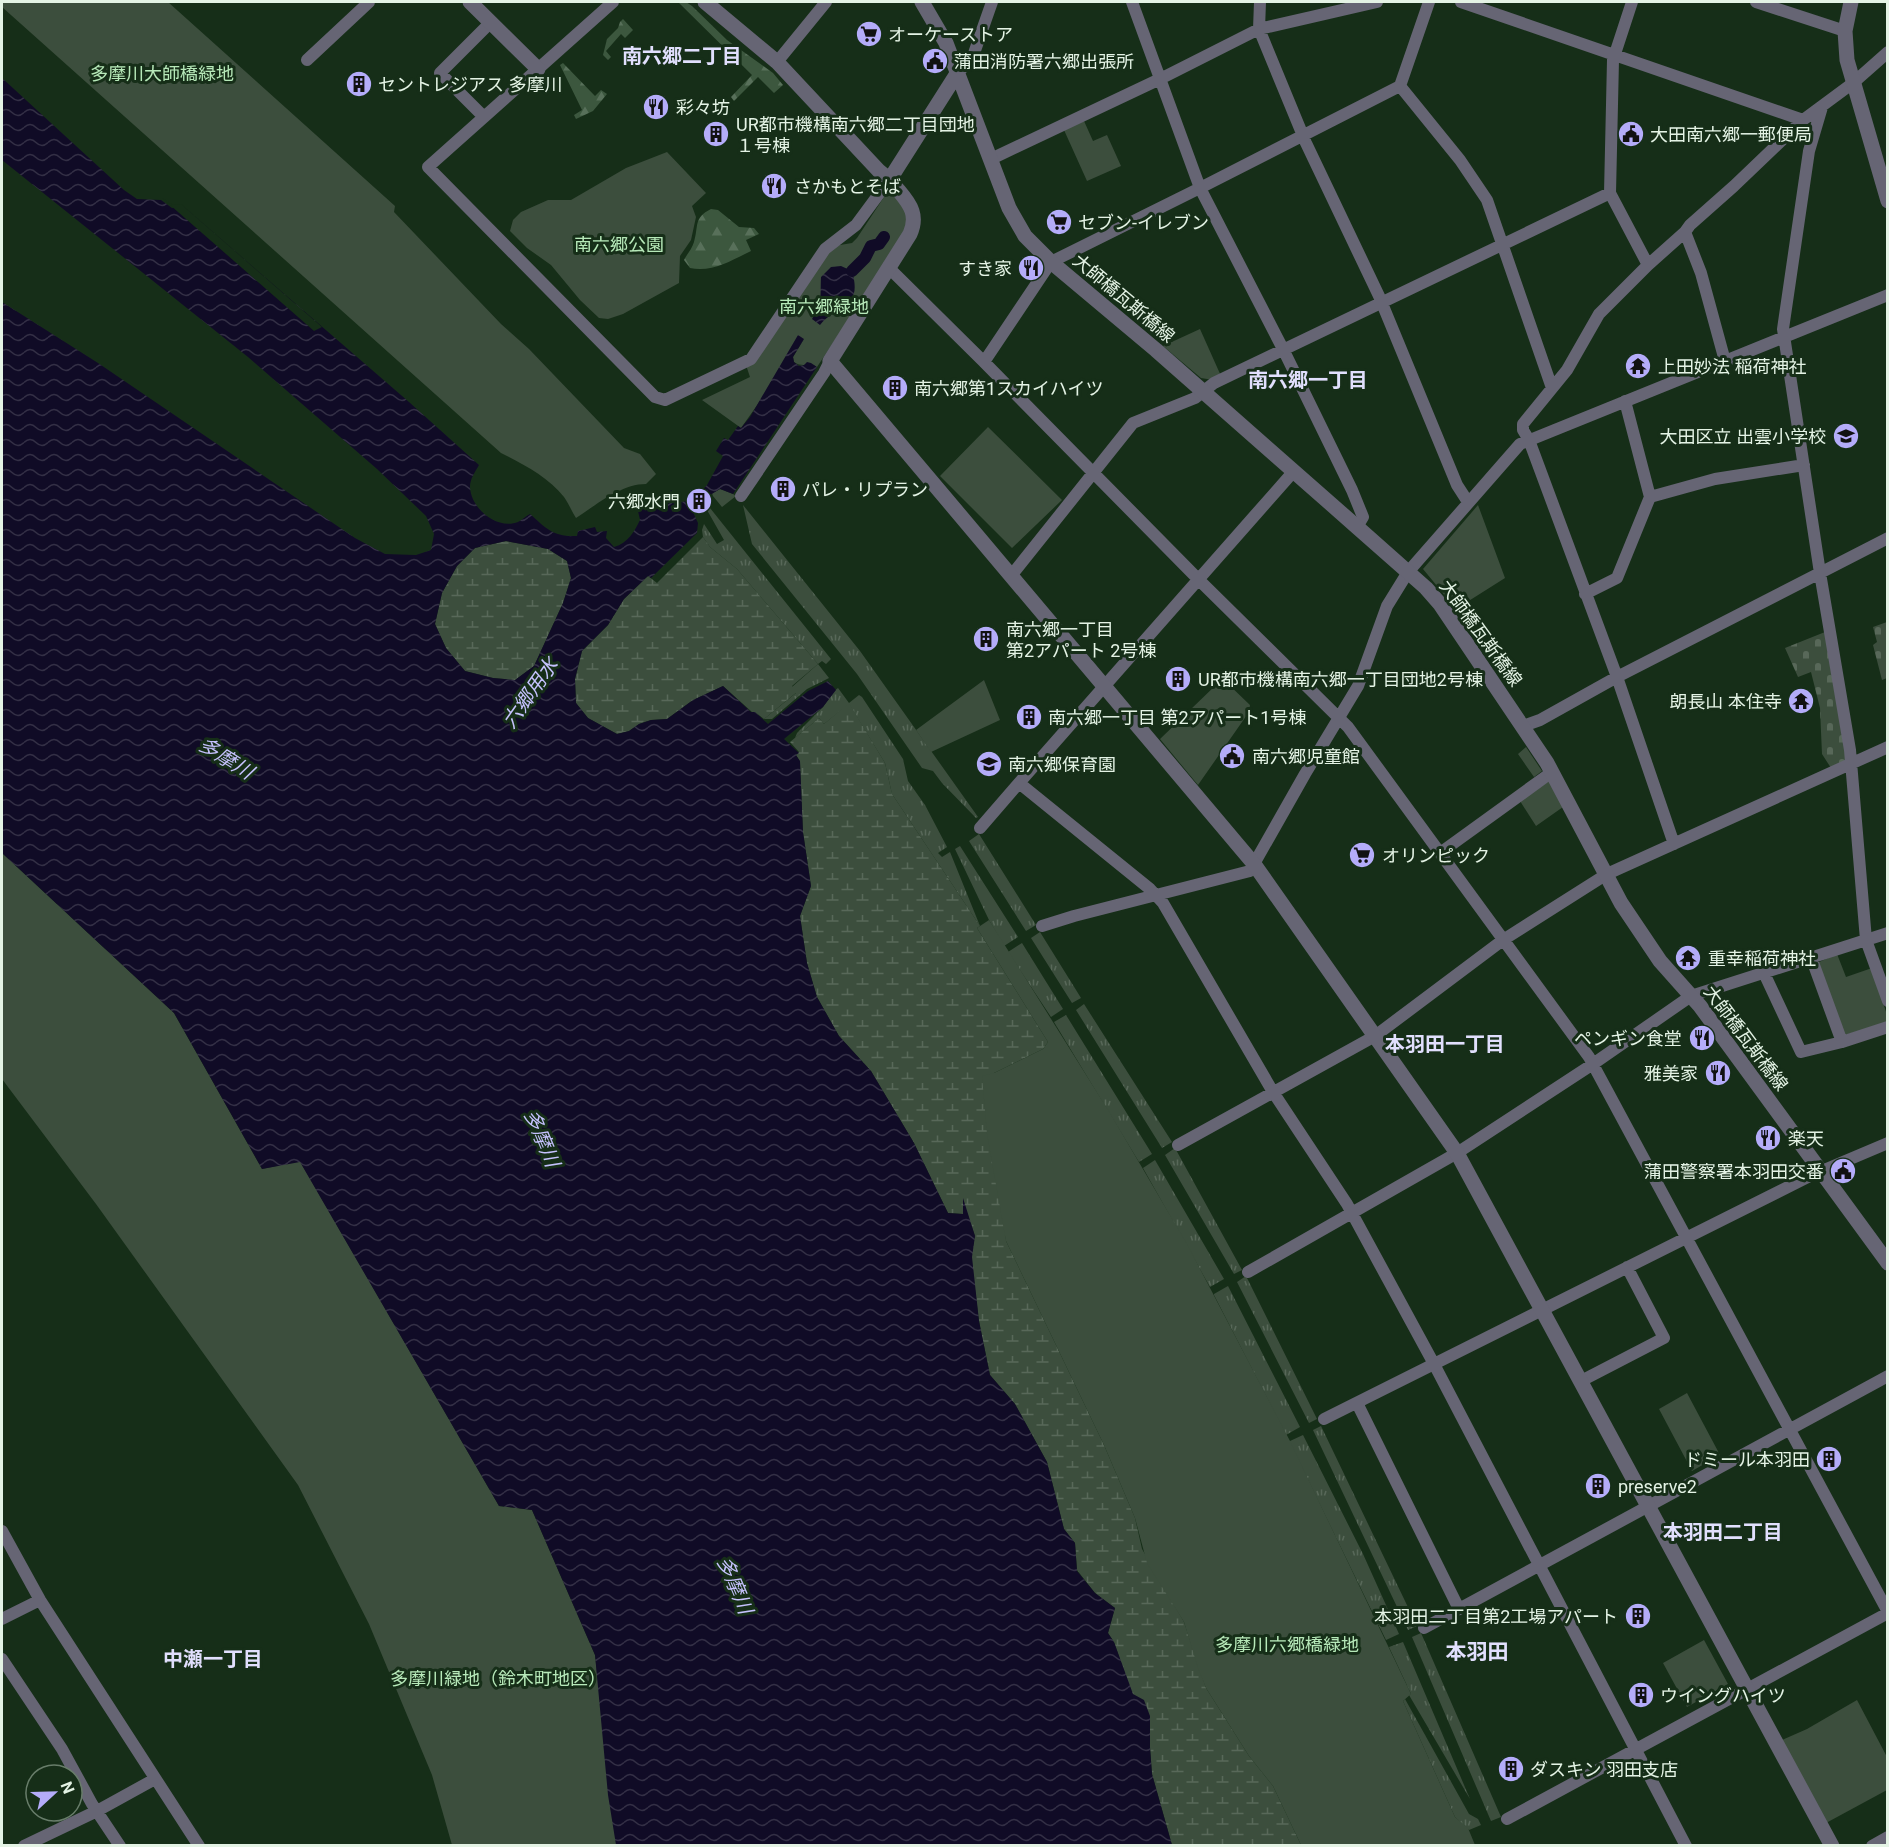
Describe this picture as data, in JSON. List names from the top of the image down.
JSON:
{
  "streets": {
    "street": ["大師橋瓦斯橋線"]
  },
  "districts": [
    "南六郷二丁目",
    "南六郷一丁目",
    "本羽田一丁目",
    "本羽田二丁目",
    "本羽田",
    "中瀬一丁目"
  ],
  "water": ["六郷用水", "多摩川"],
  "parks": [
    "多摩川大師橋緑地",
    "南六郷公園",
    "南六郷緑地",
    "多摩川六郷橋緑地",
    "多摩川緑地（鈴木町地区）"
  ],
  "places": {
    "supermarket": ["オーケーストア", "セブン-イレブン", "オリンピック"],
    "public building": [
      "蒲田消防署六郷出張所",
      "大田南六郷一郵便局",
      "南六郷児童館",
      "蒲田警察署本羽田交番"
    ],
    "building": [
      "セントレジアス 多摩川",
      "UR都市機構南六郷二丁目団地 １号棟",
      "南六郷第1スカイハイツ",
      "パレ・リプラン",
      "六郷水門",
      "南六郷一丁目 第2アパート 2号棟",
      "UR都市機構南六郷一丁目団地2号棟",
      "南六郷一丁目 第2アパート1号棟",
      "ドミール本羽田",
      "preserve2",
      "本羽田二丁目第2工場アパート",
      "ウイングハイツ",
      "ダスキン 羽田支店"
    ],
    "restaurant": [
      "彩々坊",
      "さかもとそば",
      "すき家",
      "ペンギン食堂",
      "雅美家",
      "楽天"
    ],
    "temple": ["上田妙法 稲荷神社", "朗長山 本住寺", "重幸稲荷神社"],
    "school or university": ["大田区立 出雲小学校", "南六郷保育園"]
  },
  "north": "right"
}
